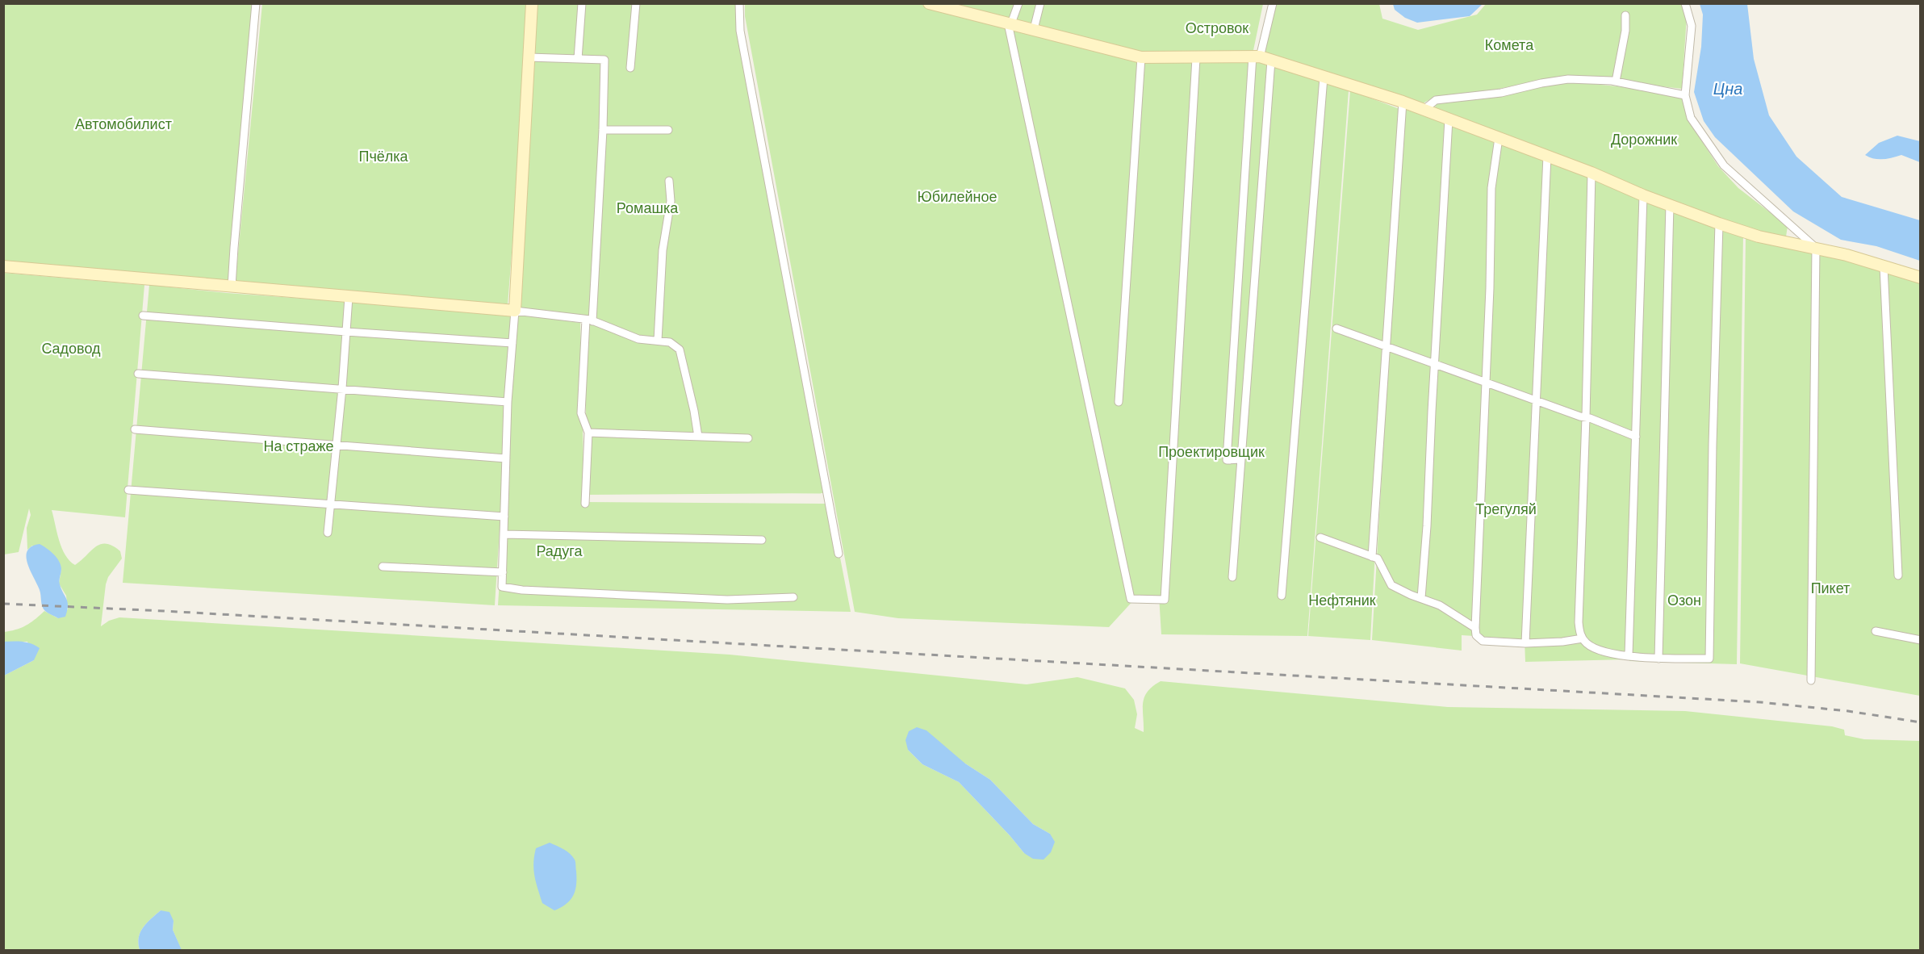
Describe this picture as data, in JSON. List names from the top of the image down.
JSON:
{
  "water": ["Цна"],
  "parks": [
    "Островок",
    "Комета",
    "Автомобилист",
    "Дорожник",
    "Пчёлка",
    "Юбилейное",
    "Ромашка",
    "Садовод",
    "На страже",
    "Проектировщик",
    "Трегуляй",
    "Радуга",
    "Пикет",
    "Нефтяник",
    "Озон"
  ]
}
